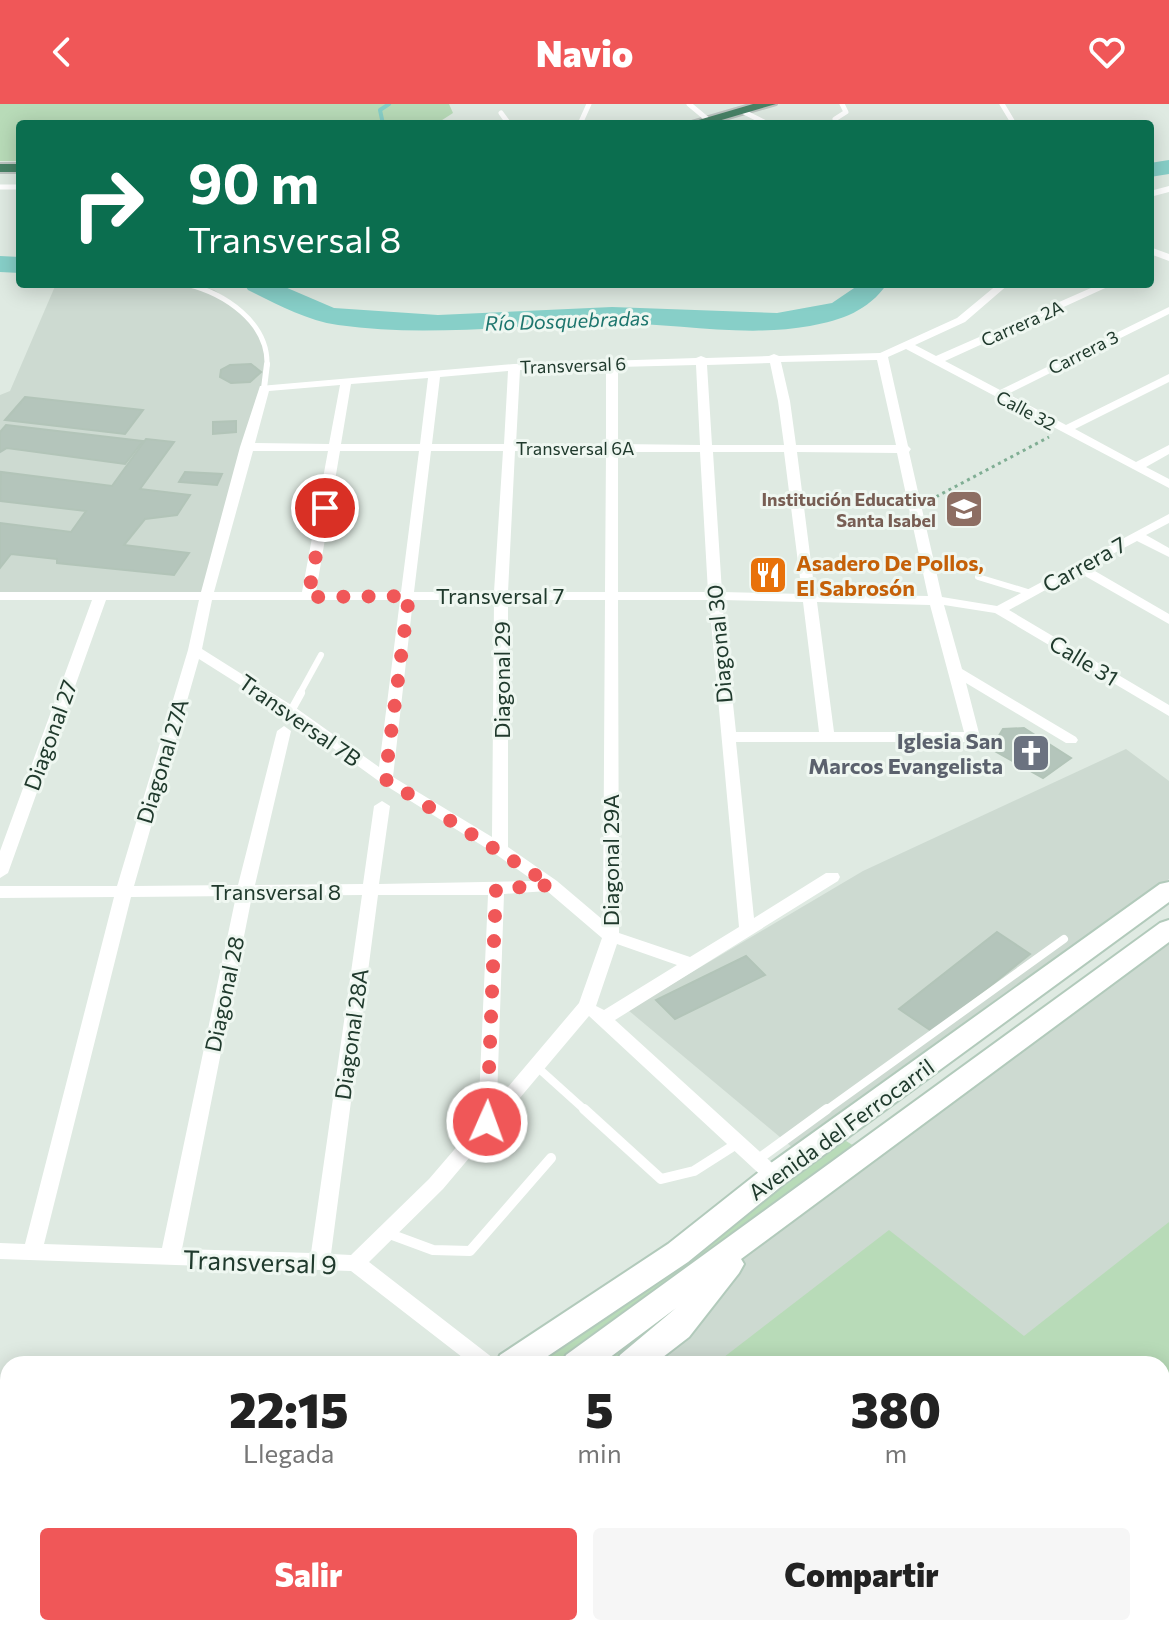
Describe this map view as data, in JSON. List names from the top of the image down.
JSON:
{
  "streets": {
    "main road": ["Avenida del Ferrocarril"],
    "street": [
      "Carrera 2A",
      "Carrera 3",
      "Transversal 6",
      "Calle 32",
      "Transversal 6A",
      "Carrera 7",
      "Transversal 7",
      "Diagonal 30",
      "Calle 31",
      "Diagonal 29",
      "Transversal 7B",
      "Diagonal 27",
      "Diagonal 27A",
      "Diagonal 29A",
      "Transversal 8",
      "Diagonal 28",
      "Diagonal 28A",
      "Transversal 9"
    ]
  },
  "crossings": [
    ["Carrera 2A", "Calle 32"],
    ["Carrera 3", "Calle 32"],
    ["Transversal 6", "Diagonal 30"],
    ["Transversal 6", "Diagonal 29"],
    ["Transversal 6", "Diagonal 27A"],
    ["Transversal 6", "Diagonal 29A"],
    ["Transversal 6A", "Diagonal 30"],
    ["Transversal 6A", "Diagonal 29"],
    ["Transversal 6A", "Diagonal 27A"],
    ["Transversal 6A", "Diagonal 29A"],
    ["Carrera 7", "Transversal 7"],
    ["Carrera 7", "Calle 31"],
    ["Transversal 7", "Diagonal 30"],
    ["Transversal 7", "Calle 31"],
    ["Transversal 7", "Diagonal 29"],
    ["Transversal 7", "Diagonal 27"],
    ["Transversal 7", "Diagonal 27A"],
    ["Transversal 7", "Diagonal 29A"],
    ["Diagonal 29", "Transversal 7B"],
    ["Transversal 7B", "Diagonal 27A"],
    ["Transversal 7B", "Diagonal 29A"],
    ["Transversal 7B", "Transversal 8"],
    ["Diagonal 27A", "Transversal 8"],
    ["Diagonal 27A", "Transversal 9"],
    ["Diagonal 29A", "Transversal 9"],
    ["Transversal 8", "Diagonal 28"],
    ["Transversal 8", "Diagonal 28A"],
    ["Diagonal 28", "Transversal 9"],
    ["Diagonal 28A", "Transversal 9"]
  ],
  "water": ["Río Dosquebradas"],
  "places": {
    "school or university": ["Institución Educativa Santa Isabel"],
    "restaurant": ["Asadero De Pollos, El Sabrosón"],
    "church": ["Iglesia San Marcos Evangelista"]
  },
  "page": {
    "header": "Navio",
    "turn": ["90 m", "Transversal 8"],
    "eta": [
      "22:15",
      "Llegada",
      "5",
      "min",
      "380",
      "m"
    ],
    "buttons": ["Salir", "Compartir"]
  }
}
